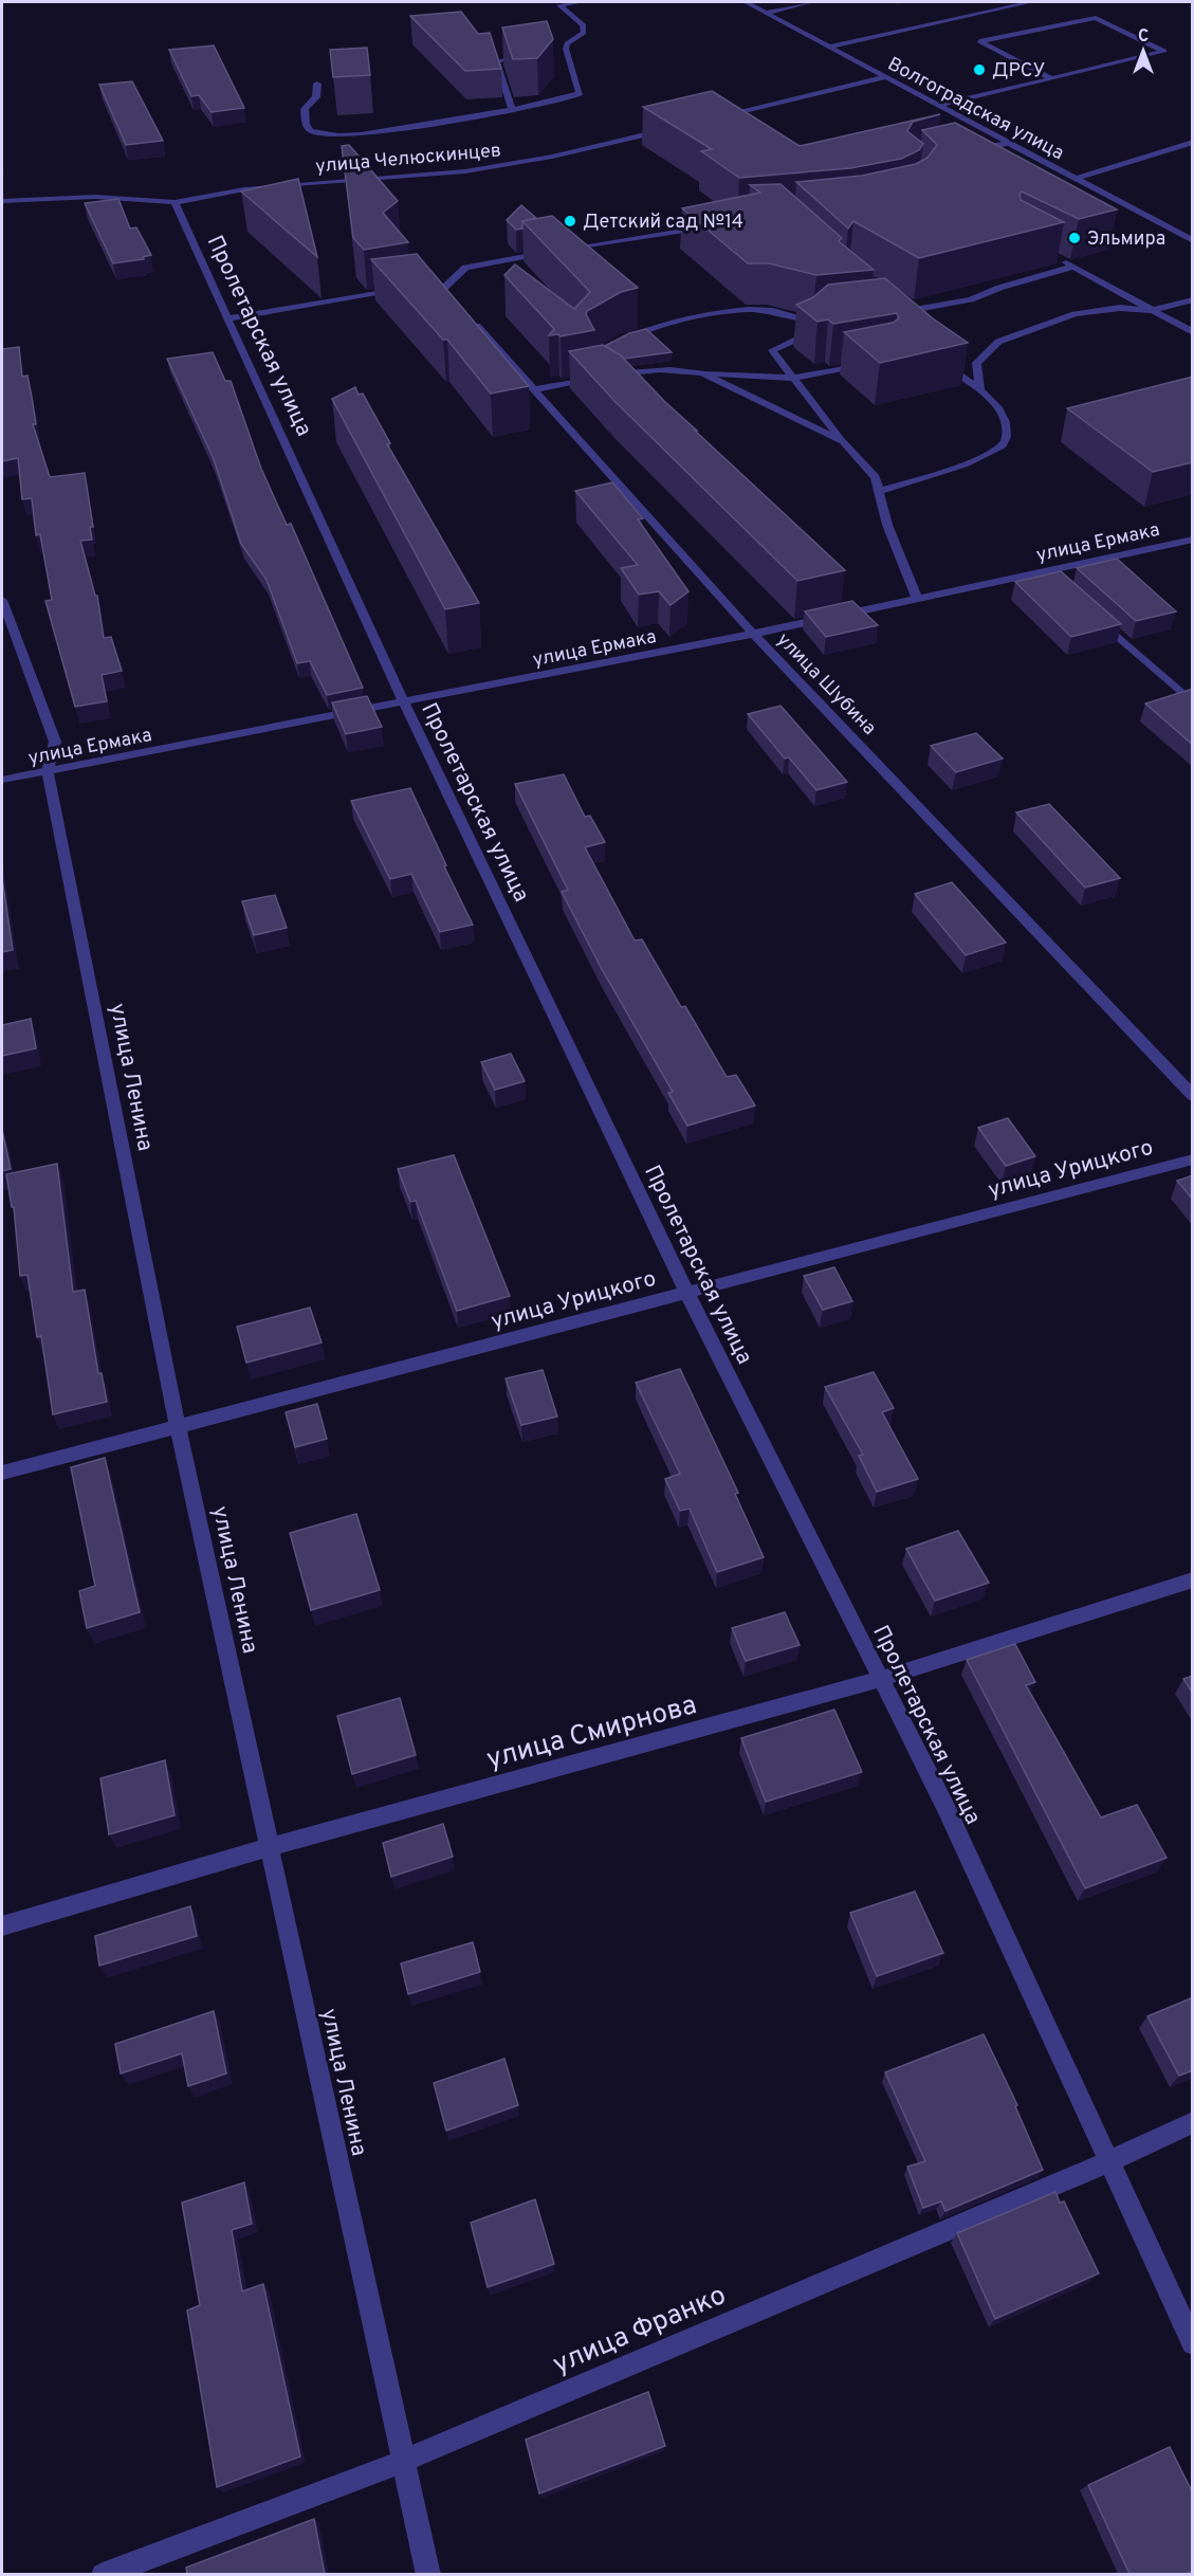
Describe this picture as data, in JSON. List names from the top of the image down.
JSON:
{
  "streets": {
    "street": [
      "Волгоградская улица",
      "улица Челюскинцев",
      "Пролетарская улица",
      "улица Ермака",
      "улица Шубина",
      "улица Ленина",
      "улица Урицкого",
      "улица Смирнова",
      "улица Франко"
    ]
  },
  "crossings": [
    ["улица Челюскинцев", "Пролетарская улица"],
    ["Пролетарская улица", "улица Ермака"],
    ["Пролетарская улица", "улица Урицкого"],
    ["Пролетарская улица", "улица Смирнова"],
    ["Пролетарская улица", "улица Франко"],
    ["улица Ермака", "улица Шубина"],
    ["улица Ермака", "улица Ленина"],
    ["улица Ленина", "улица Урицкого"],
    ["улица Ленина", "улица Смирнова"],
    ["улица Ленина", "улица Франко"]
  ],
  "places": ["ДРСУ", "Детский сад №14", "Эльмира"],
  "north": "top"
}
